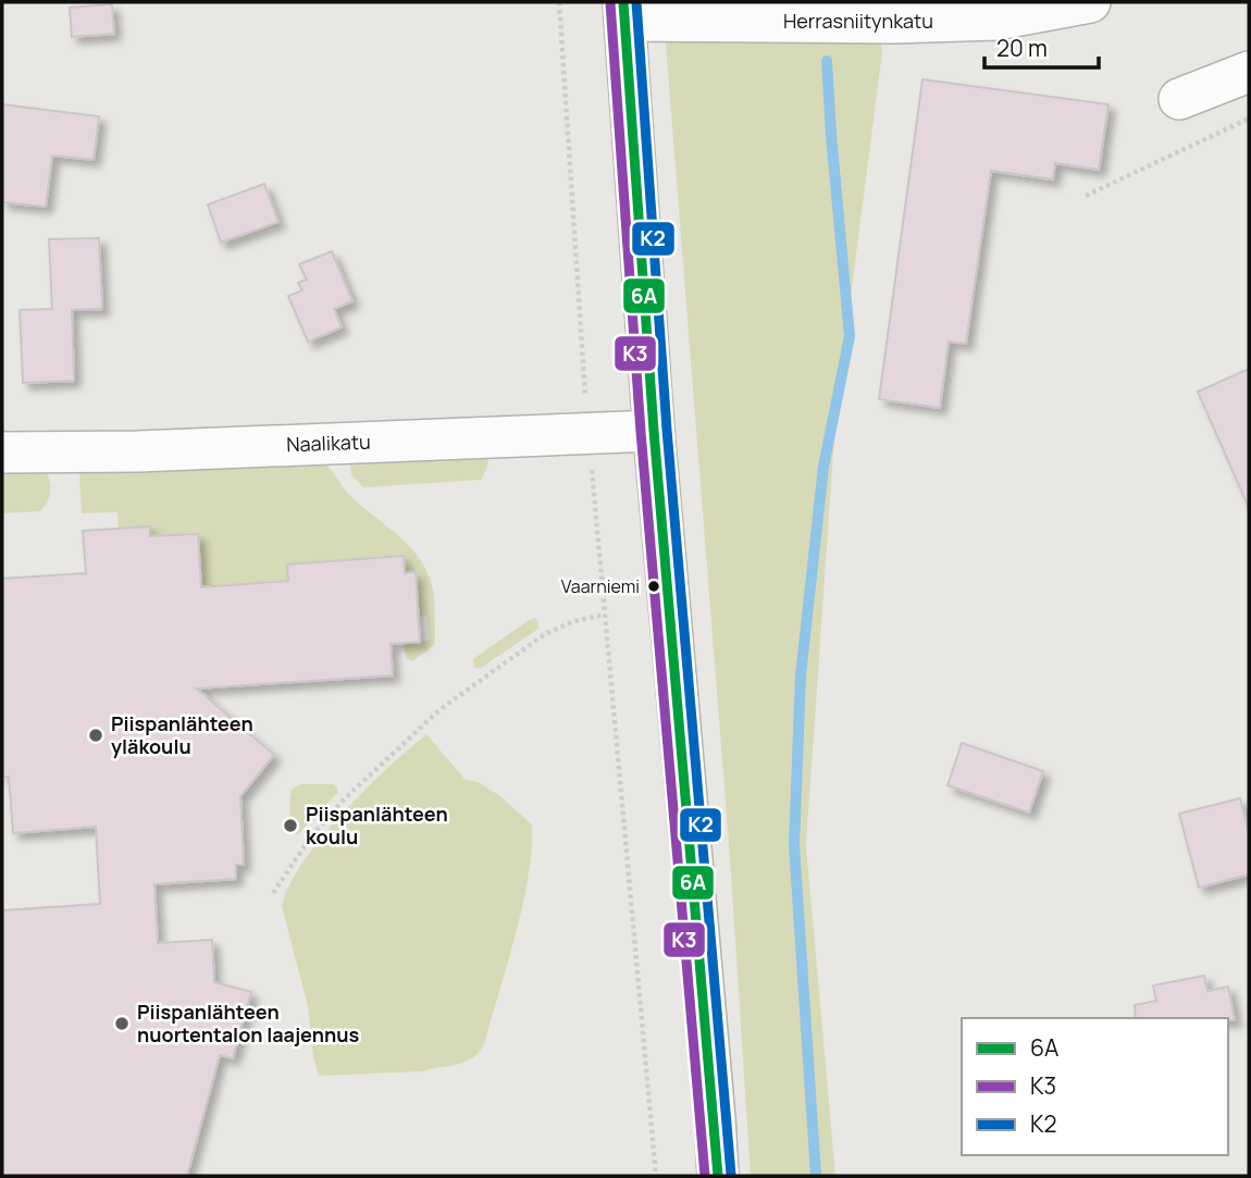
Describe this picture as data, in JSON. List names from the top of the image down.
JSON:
{
  "streets": {
    "street": ["Herrasniitynkatu", "Naalikatu"]
  },
  "places": [
    "Vaarniemi",
    "Piispanlähteen yläkoulu",
    "Piispanlähteen koulu",
    "Piispanlähteen nuortentalon laajennus"
  ],
  "lines": ["transit line 6A", "transit line K2", "transit line K3"],
  "legend": ["6A", "K3", "K2"],
  "scale_bar": "20 m"
}
